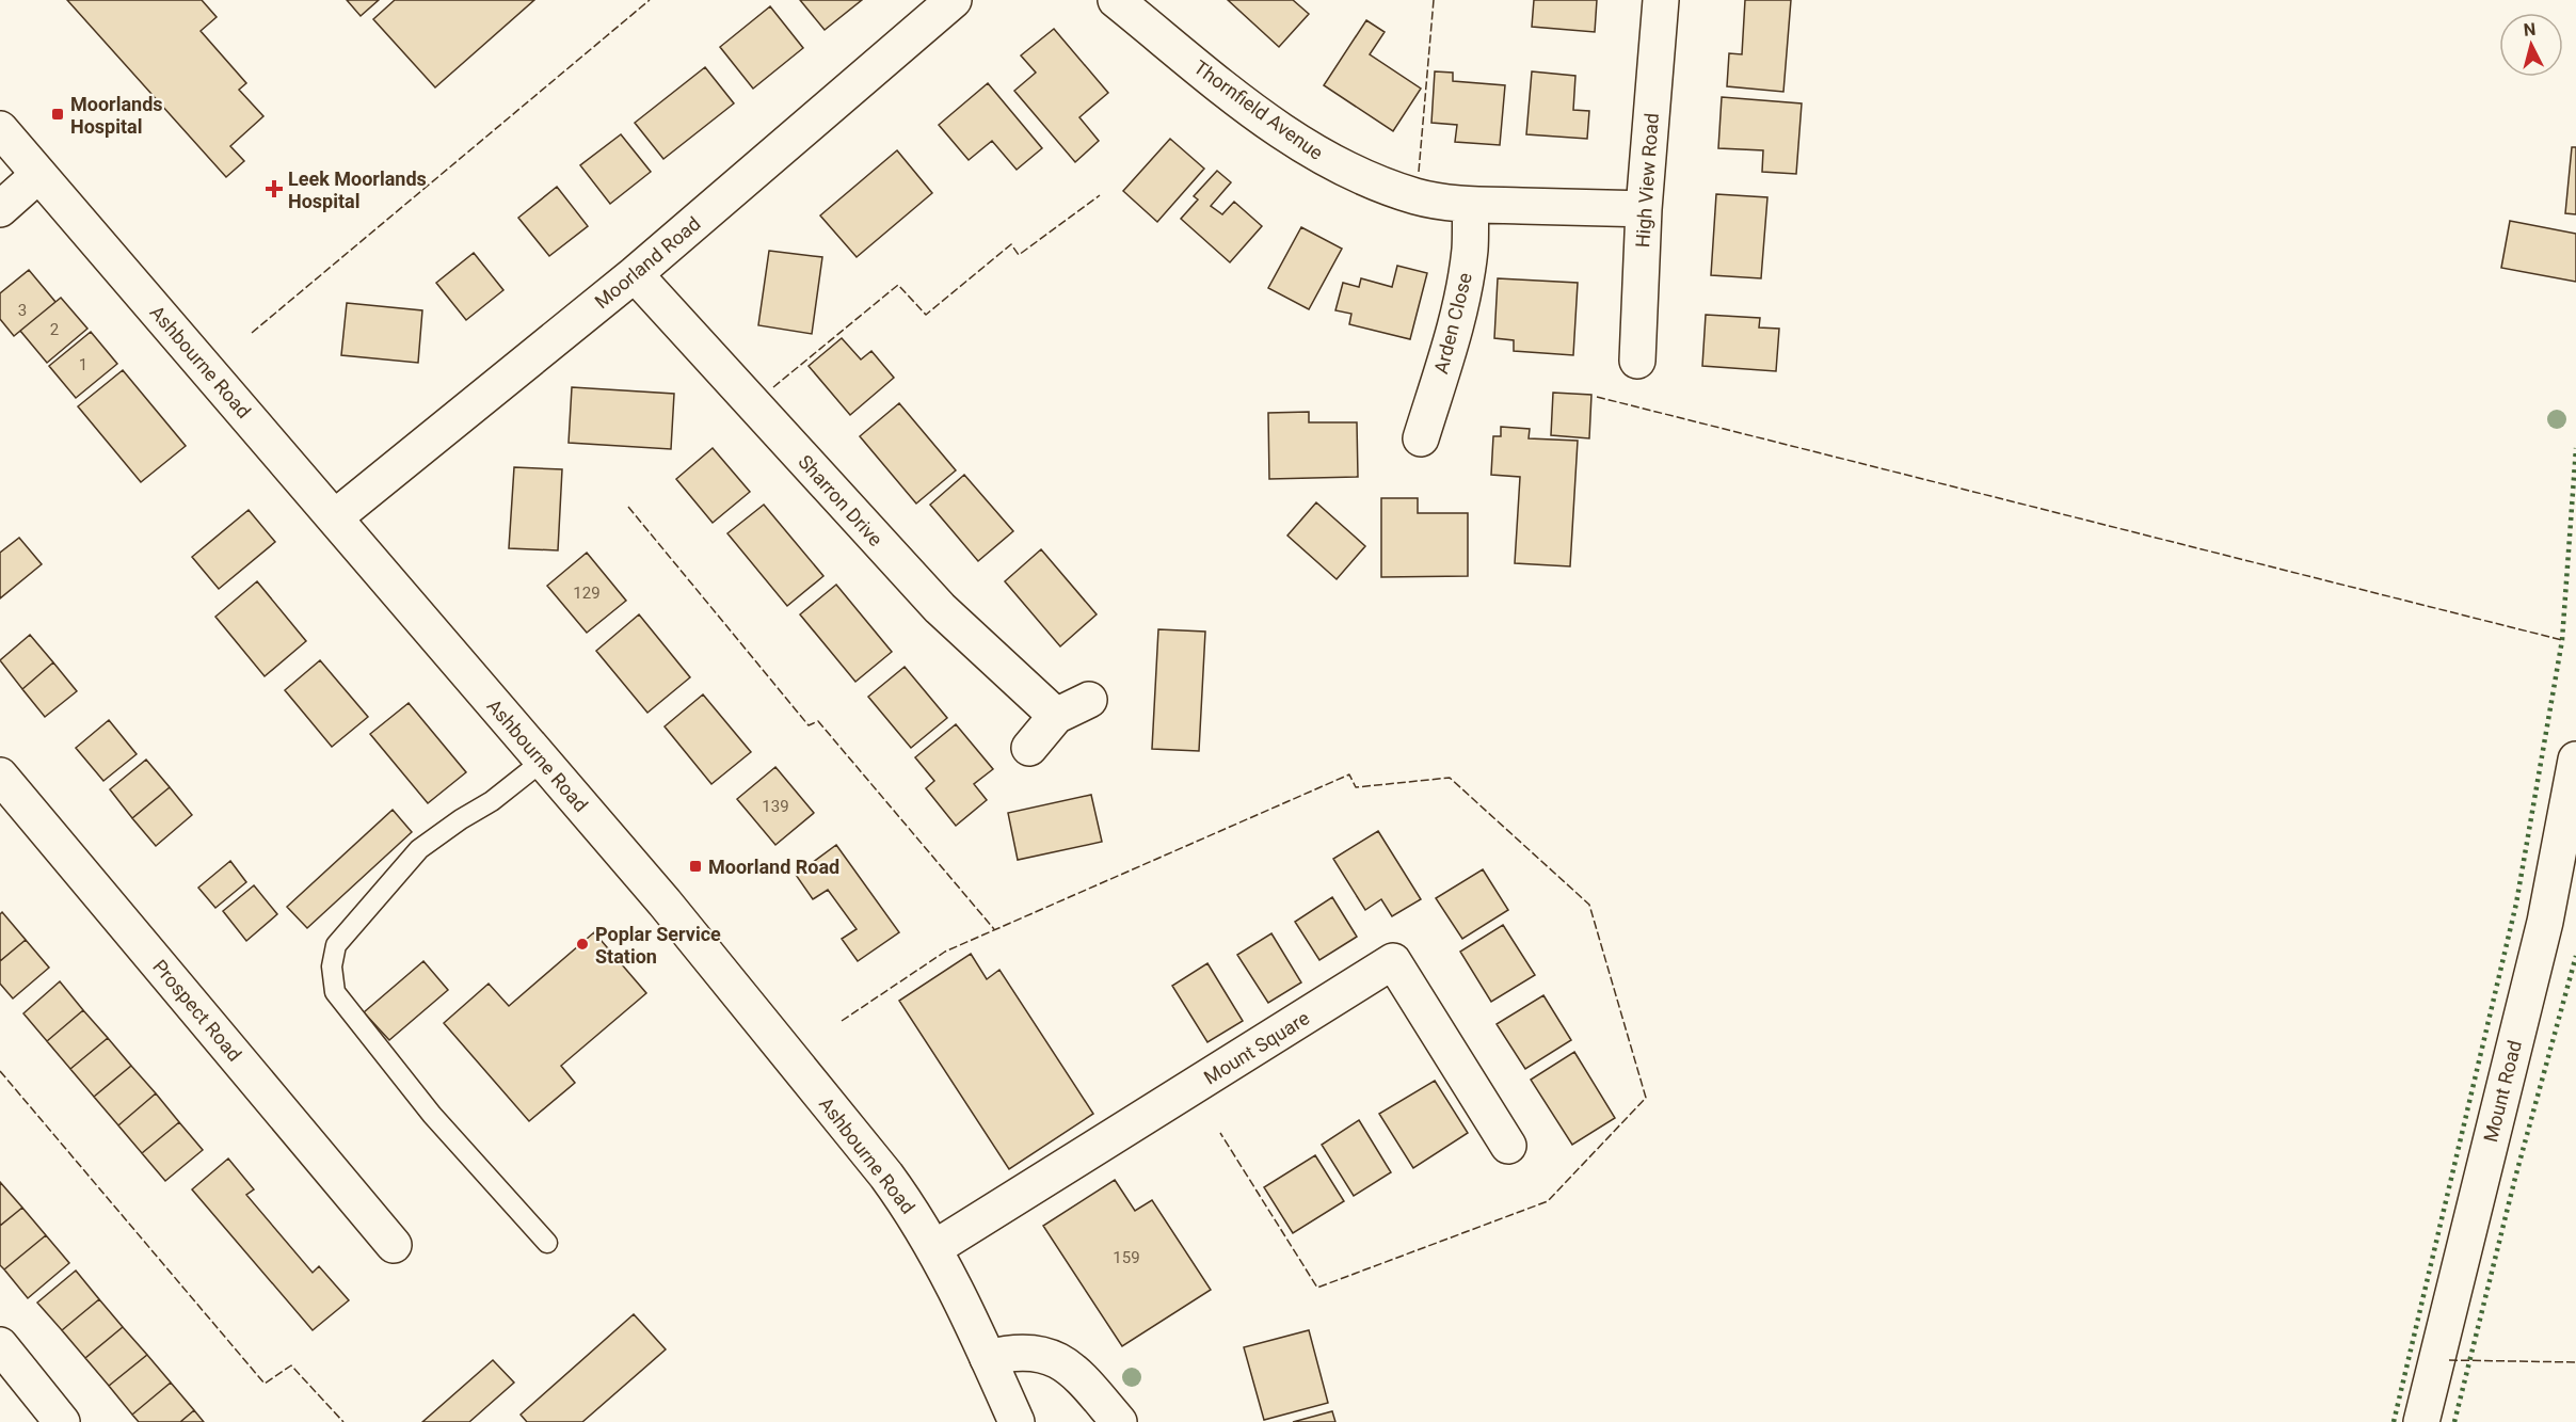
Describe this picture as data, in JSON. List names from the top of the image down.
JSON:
{
  "streets": {
    "main road": [
      "Thornfield Avenue",
      "High View Road",
      "Moorland Road",
      "Arden Close",
      "Ashbourne Road",
      "Sharron Drive",
      "Prospect Road",
      "Mount Square",
      "Mount Road"
    ]
  },
  "crossings": [
    ["Thornfield Avenue", "High View Road"],
    ["Thornfield Avenue", "Arden Close"],
    ["Moorland Road", "Ashbourne Road"],
    ["Moorland Road", "Sharron Drive"],
    ["Ashbourne Road", "Mount Square"]
  ],
  "places": {
    "transit": ["Moorlands Hospital", "Moorland Road"],
    "health": ["Leek Moorlands Hospital"],
    "other": ["Poplar Service Station"]
  },
  "house_numbers": [
    "3",
    "2",
    "1",
    "129",
    "139",
    "159"
  ],
  "north": "top"
}
